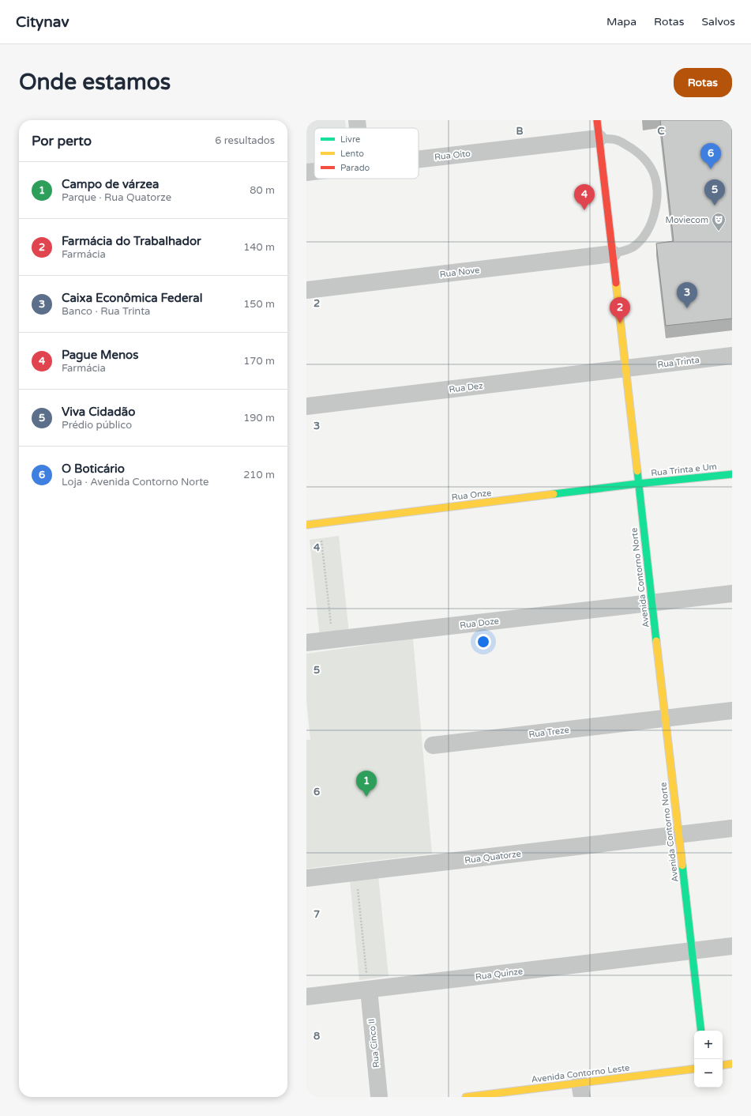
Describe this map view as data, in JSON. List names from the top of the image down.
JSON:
{
  "streets": {
    "street": [
      "Rua Oito",
      "Rua Nove",
      "Rua Trinta",
      "Rua Dez",
      "Rua Trinta e Um",
      "Rua Onze",
      "Avenida Contorno Norte",
      "Rua Doze",
      "Rua Treze",
      "Rua Quatorze",
      "Rua Quinze",
      "Rua Cinco II",
      "Avenida Contorno Leste"
    ]
  },
  "crossings": [
    ["Rua Oito", "Avenida Contorno Norte"],
    ["Rua Nove", "Avenida Contorno Norte"],
    ["Rua Trinta", "Rua Dez"],
    ["Rua Trinta", "Avenida Contorno Norte"],
    ["Rua Dez", "Avenida Contorno Norte"],
    ["Rua Trinta e Um", "Rua Onze"],
    ["Rua Trinta e Um", "Avenida Contorno Norte"],
    ["Rua Onze", "Avenida Contorno Norte"],
    ["Avenida Contorno Norte", "Rua Doze"],
    ["Avenida Contorno Norte", "Rua Treze"],
    ["Avenida Contorno Norte", "Rua Quatorze"],
    ["Avenida Contorno Norte", "Rua Quinze"],
    ["Rua Quinze", "Rua Cinco II"]
  ],
  "places": {
    "theatre": ["Moviecom"]
  },
  "legend": ["Livre", "Lento", "Parado"],
  "page": {
    "header": "Citynav",
    "nav": ["Mapa", "Rotas", "Salvos"],
    "buttons": "Rotas",
    "title": "Onde estamos",
    "heading": ["Por perto", "6 resultados"],
    "pins": [
      "6",
      "5",
      "4",
      "3",
      "2",
      "1"
    ],
    "list": [
      {
        "mark": "1",
        "name": "Campo de várzea",
        "note": "Parque · Rua Quatorze",
        "value": "80 m"
      },
      {
        "mark": "2",
        "name": "Farmácia do Trabalhador",
        "note": "Farmácia",
        "value": "140 m"
      },
      {
        "mark": "3",
        "name": "Caixa Econômica Federal",
        "note": "Banco · Rua Trinta",
        "value": "150 m"
      },
      {
        "mark": "4",
        "name": "Pague Menos",
        "note": "Farmácia",
        "value": "170 m"
      },
      {
        "mark": "5",
        "name": "Viva Cidadão",
        "note": "Prédio público",
        "value": "190 m"
      },
      {
        "mark": "6",
        "name": "O Boticário",
        "note": "Loja · Avenida Contorno Norte",
        "value": "210 m"
      }
    ],
    "map_buttons": ["+", "−"]
  },
  "grid": {
    "columns": ["B", "C"],
    "rows": [
      "2",
      "3",
      "4",
      "5",
      "6",
      "7",
      "8"
    ]
  }
}
